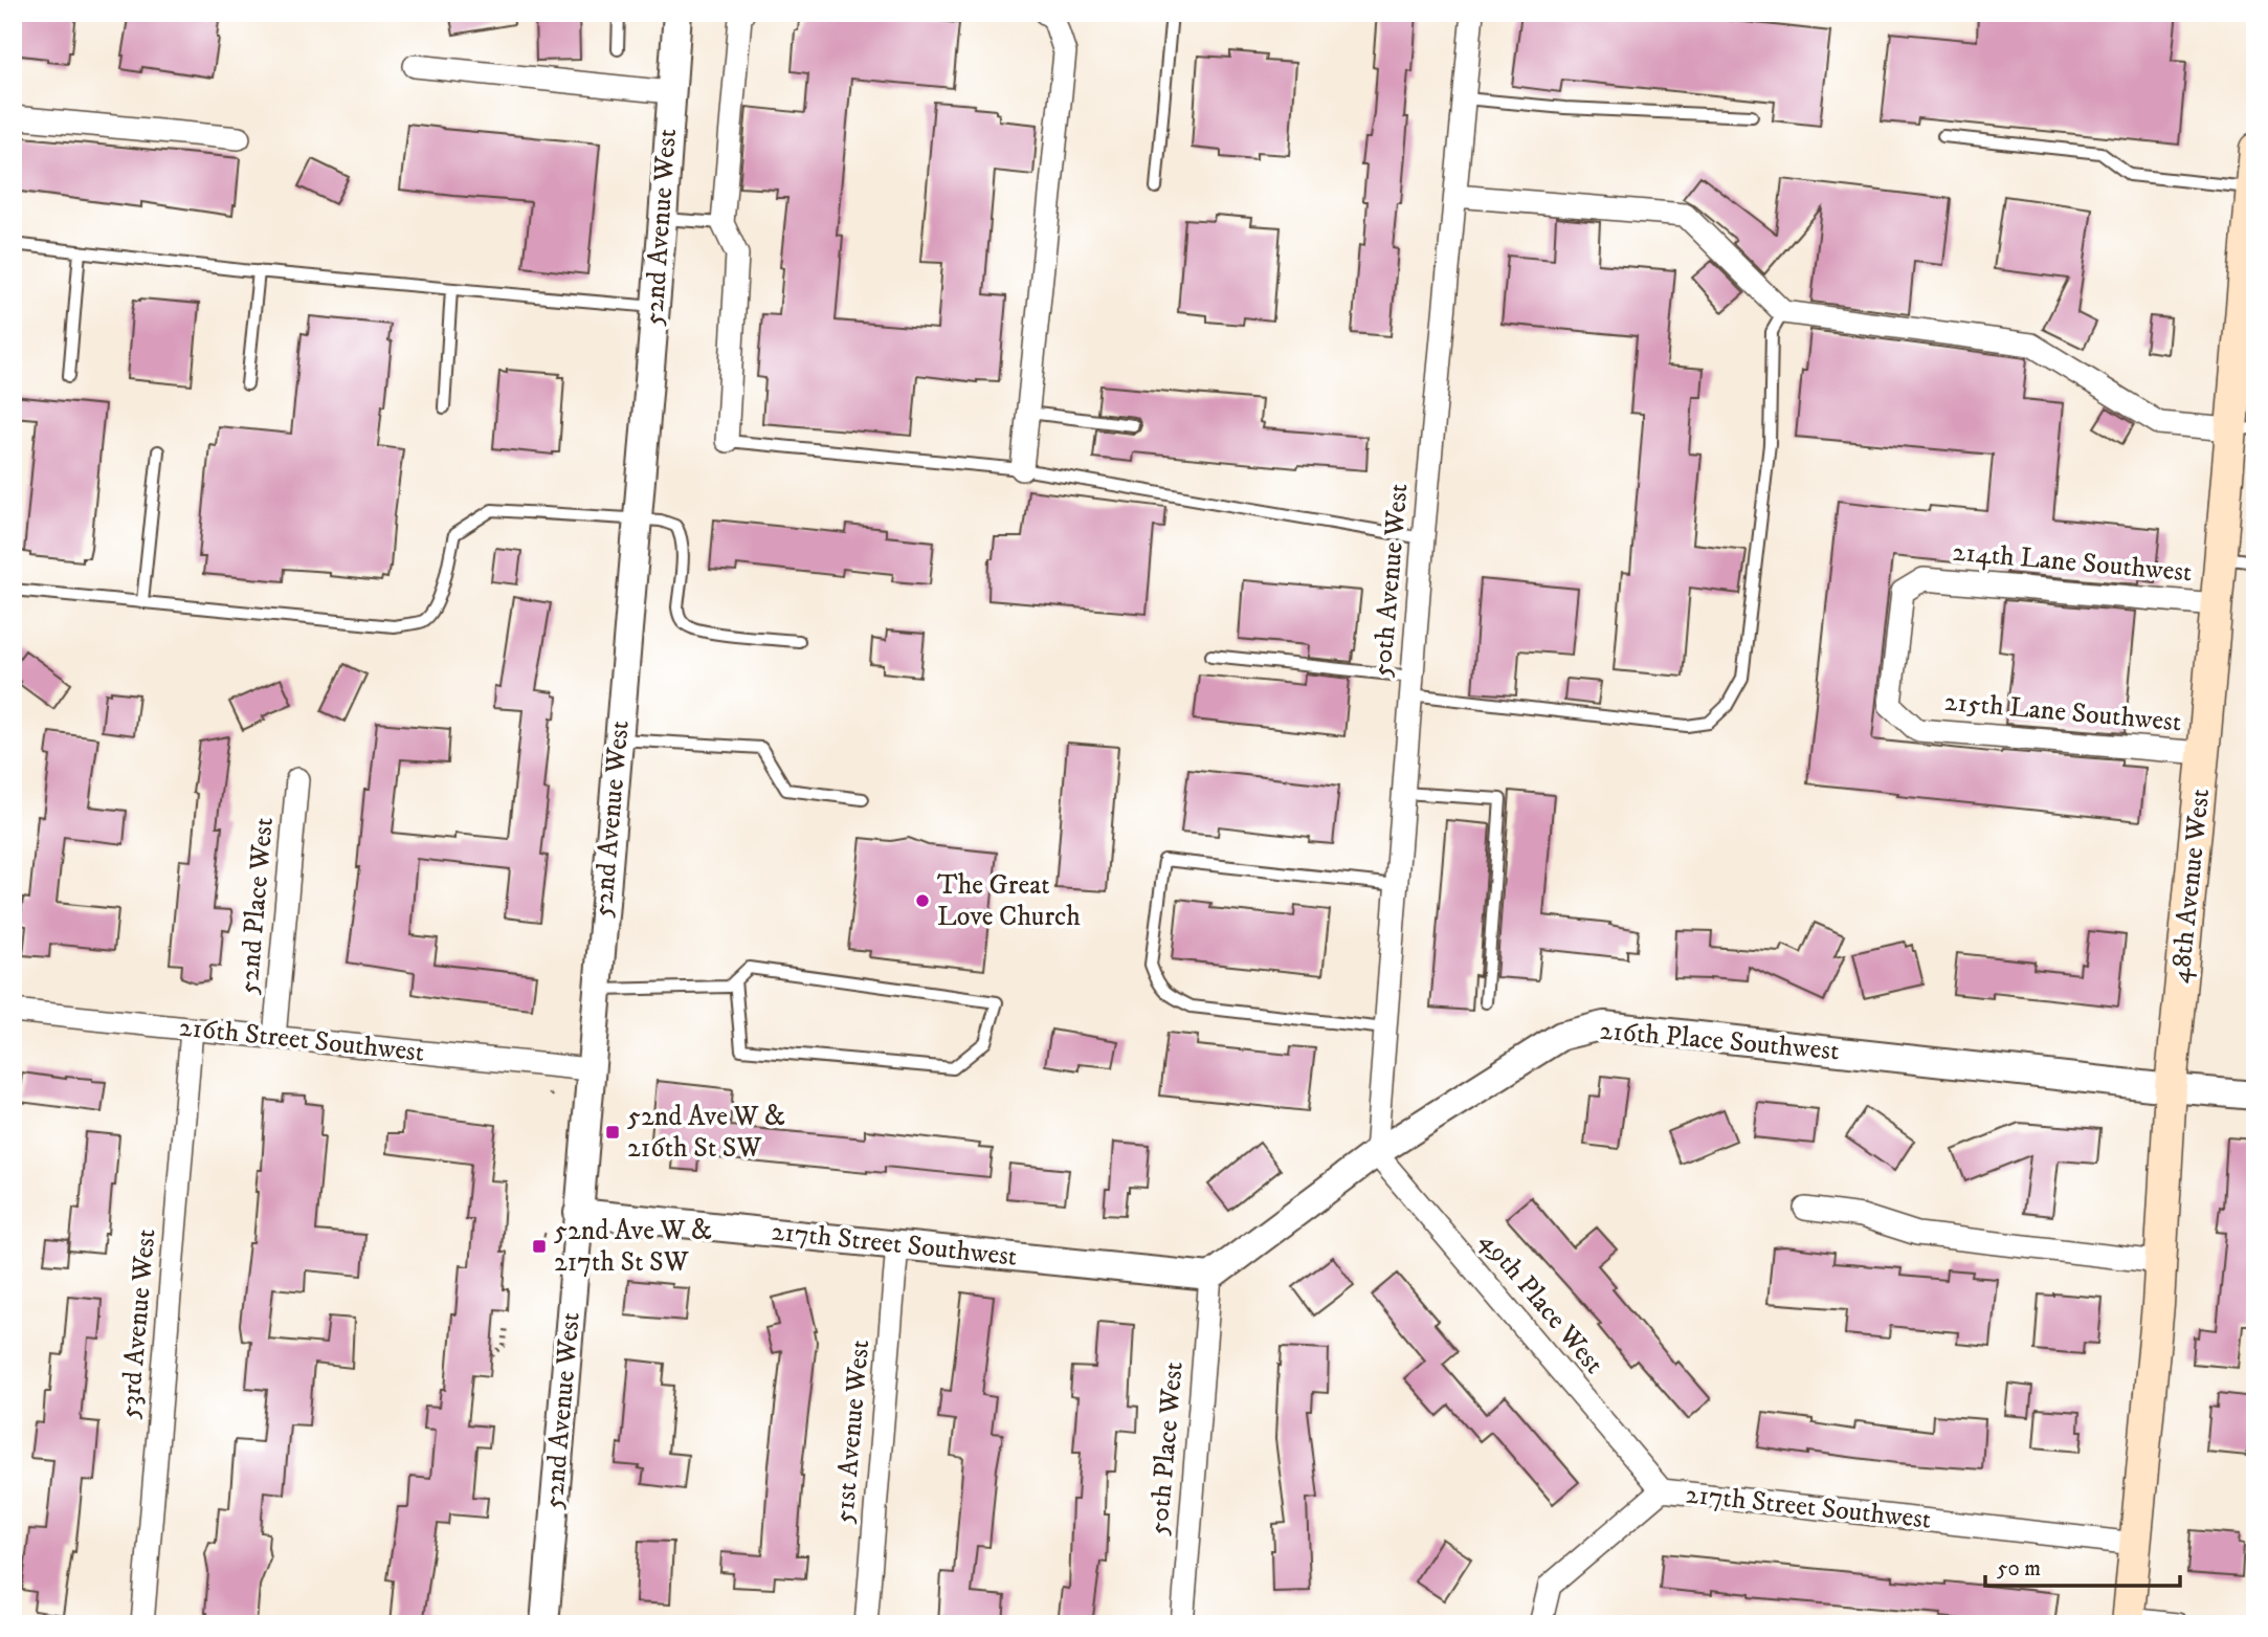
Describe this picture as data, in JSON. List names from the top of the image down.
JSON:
{
  "streets": {
    "main road": ["48th Avenue West"],
    "street": [
      "52nd Avenue West",
      "214th Lane Southwest",
      "50th Avenue West",
      "215th Lane Southwest",
      "52nd Place West",
      "216th Street Southwest",
      "216th Place Southwest",
      "217th Street Southwest",
      "49th Place West",
      "53rd Avenue West",
      "51st Avenue West",
      "50th Place West"
    ]
  },
  "crossings": [
    ["52nd Avenue West", "216th Street Southwest"],
    ["52nd Avenue West", "217th Street Southwest"],
    ["214th Lane Southwest", "215th Lane Southwest"],
    ["214th Lane Southwest", "48th Avenue West"],
    ["50th Avenue West", "216th Place Southwest"],
    ["50th Avenue West", "49th Place West"],
    ["215th Lane Southwest", "48th Avenue West"],
    ["48th Avenue West", "216th Place Southwest"],
    ["48th Avenue West", "217th Street Southwest"],
    ["52nd Place West", "216th Street Southwest"],
    ["216th Street Southwest", "53rd Avenue West"],
    ["216th Place Southwest", "217th Street Southwest"],
    ["216th Place Southwest", "49th Place West"],
    ["216th Place Southwest", "50th Place West"],
    ["217th Street Southwest", "49th Place West"],
    ["217th Street Southwest", "51st Avenue West"],
    ["217th Street Southwest", "50th Place West"]
  ],
  "places": {
    "other": ["The Great Love Church"],
    "transit": ["52nd Ave W & 216th St SW", "52nd Ave W & 217th St SW"]
  },
  "scale_bar": "50 m"
}
